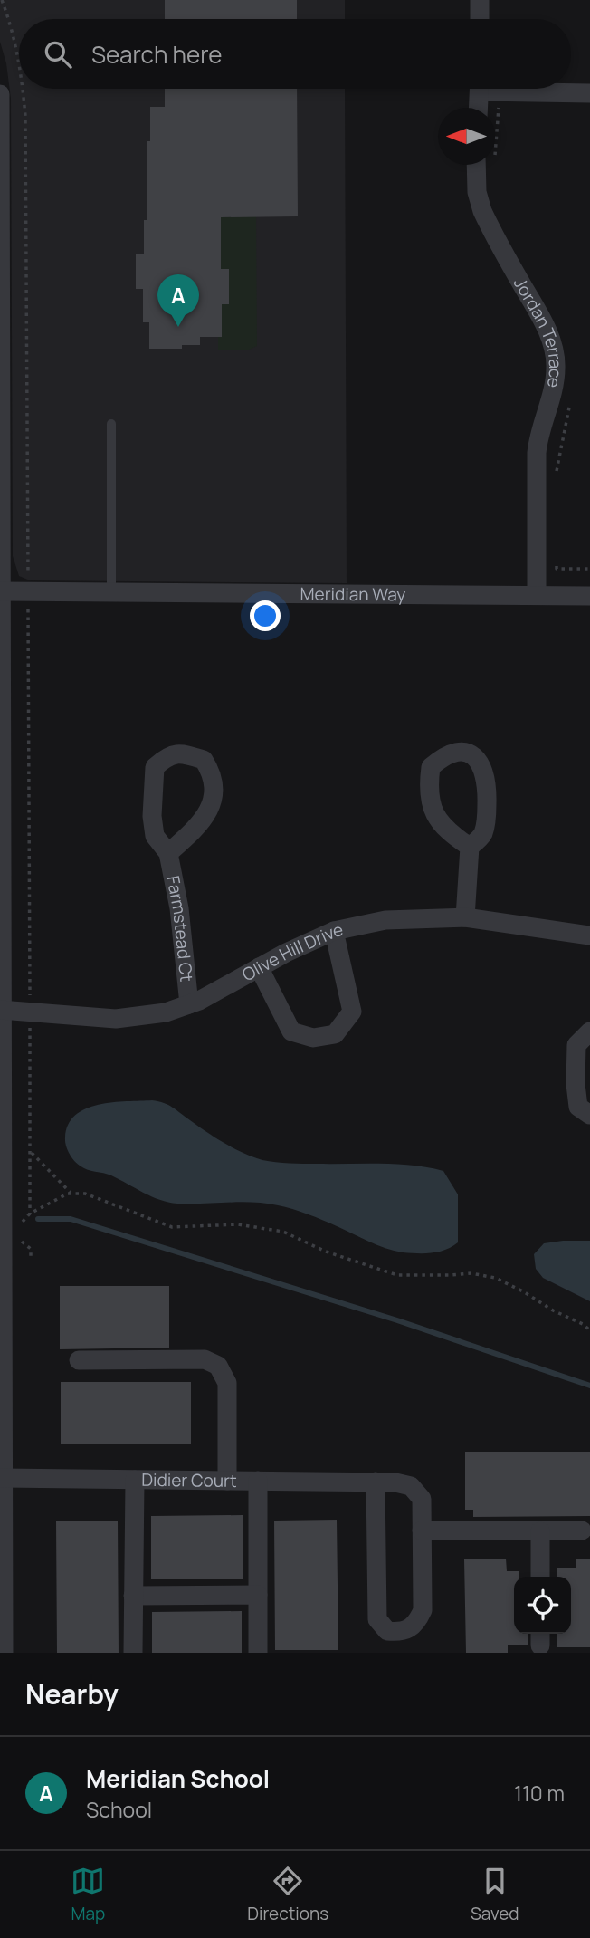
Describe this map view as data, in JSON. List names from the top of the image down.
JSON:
{
  "streets": {
    "street": [
      "Jordan Terrace",
      "Meridian Way",
      "Farmstead Ct",
      "Olive Hill Drive",
      "Didier Court"
    ]
  },
  "crossings": [
    ["Jordan Terrace", "Meridian Way"],
    ["Farmstead Ct", "Olive Hill Drive"]
  ],
  "north": "left",
  "page": {
    "search": "Search here",
    "pins": "A",
    "heading": "Nearby",
    "list": [
      {
        "mark": "A",
        "name": "Meridian School",
        "note": "School",
        "value": "110 m"
      }
    ],
    "nav": ["Map", "Directions", "Saved"]
  }
}
